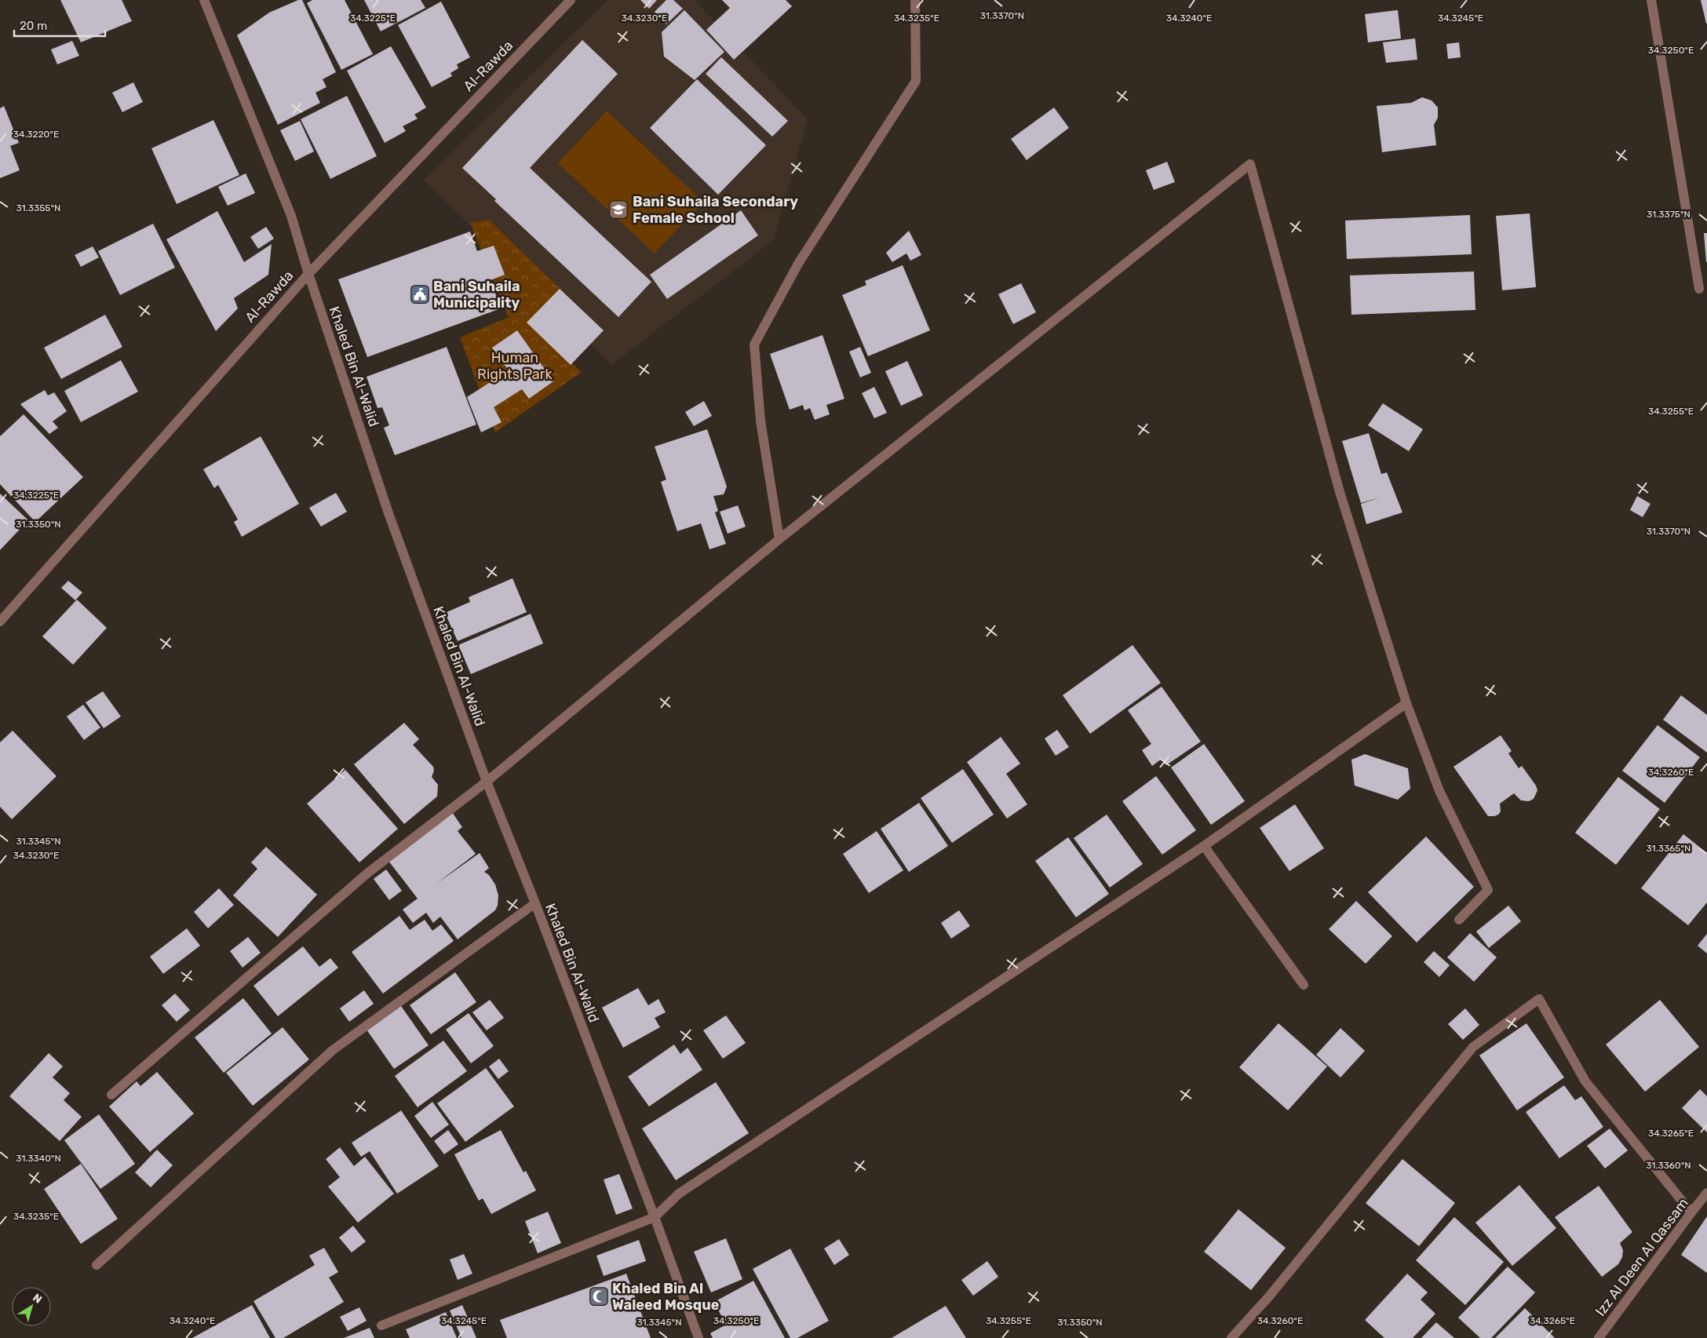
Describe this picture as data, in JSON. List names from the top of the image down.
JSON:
{
  "streets": {
    "street": ["Al-Rawda", "Khaled Bin Al-Walid", "Izz Al Deen Al Qassam"]
  },
  "crossings": [
    ["Al-Rawda", "Khaled Bin Al-Walid"]
  ],
  "parks": ["Human Rights Park"],
  "places": {
    "school or university": ["Bani Suhaila Secondary Female School"],
    "public building": ["Bani Suhaila Municipality"],
    "mosque": ["Khaled Bin Al Waleed Mosque"]
  },
  "scale_bar": "20 m",
  "north": "top right",
  "coordinates": [
    "31.3370°N",
    "34.3225°E",
    "34.3230°E",
    "34.3235°E",
    "34.3240°E",
    "34.3245°E",
    "34.3250°E",
    "34.3220°E",
    "31.3355°N",
    "31.3375°N",
    "34.3255°E",
    "31.3350°N",
    "34.3260°E",
    "31.3345°N",
    "31.3365°N",
    "34.3265°E",
    "31.3340°N",
    "31.3360°N"
  ]
}
